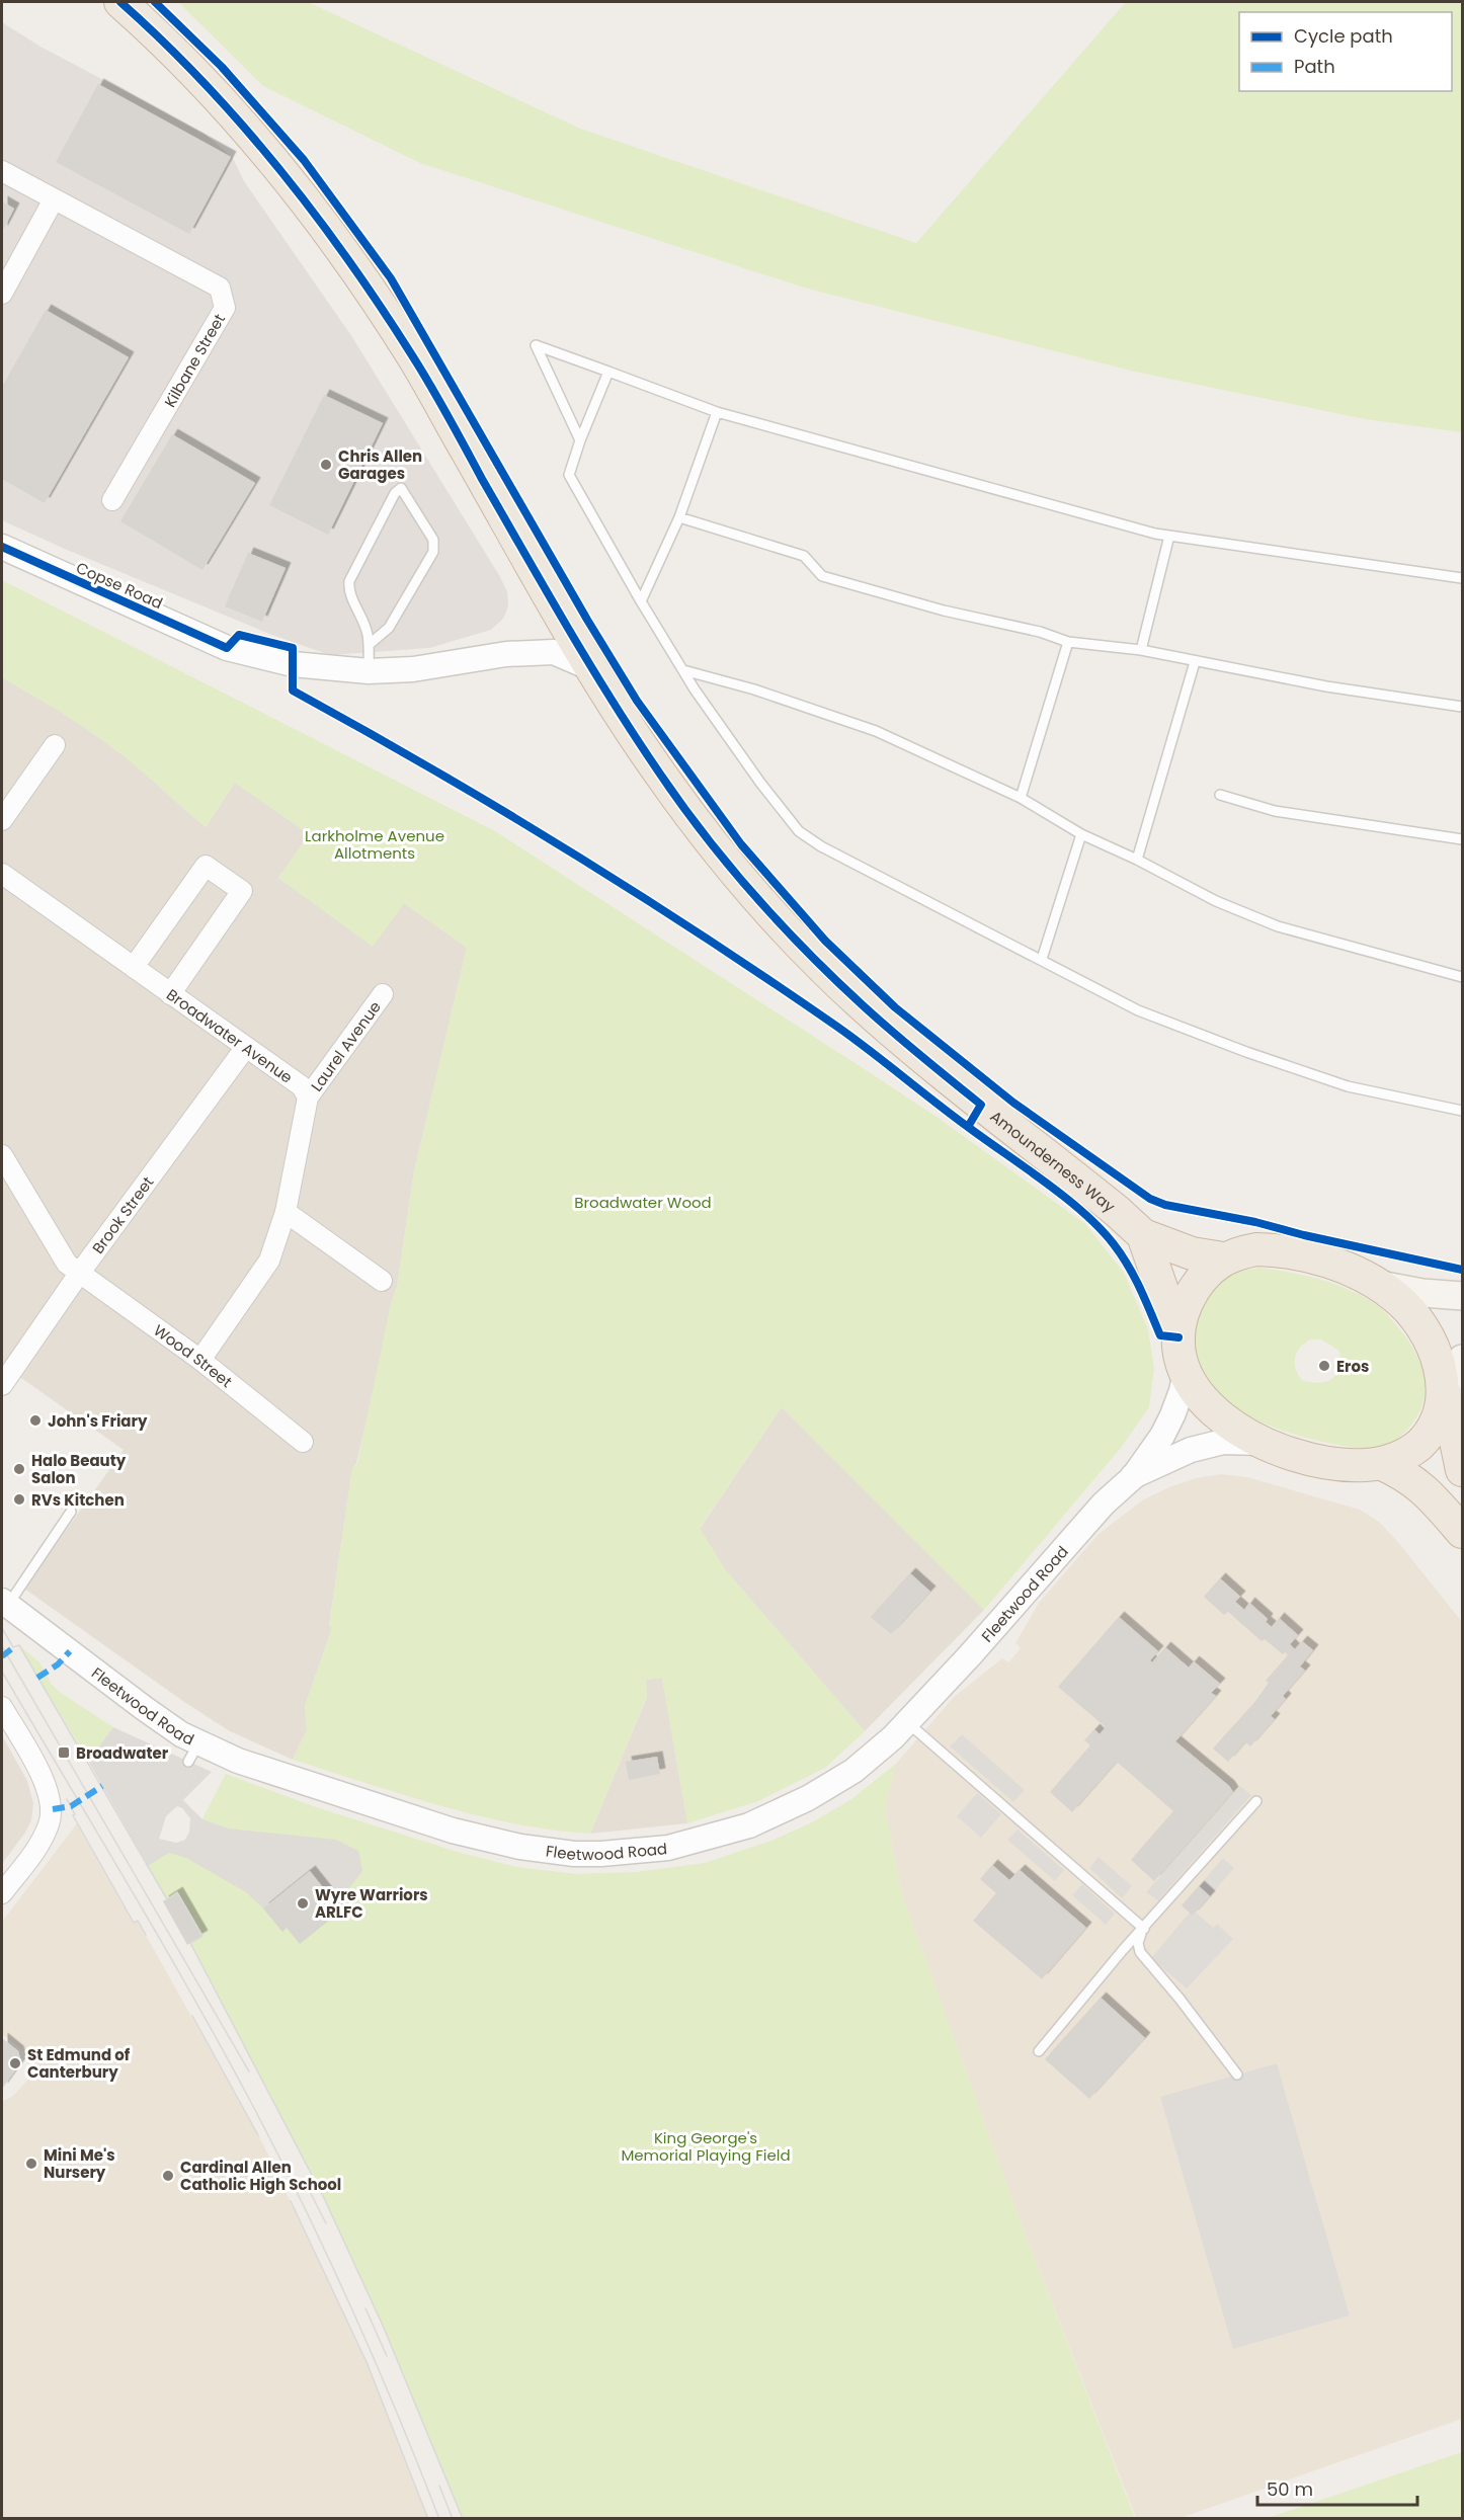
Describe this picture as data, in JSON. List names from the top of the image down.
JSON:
{
  "streets": {
    "highway": ["Amounderness Way"],
    "street": [
      "Kilbane Street",
      "Copse Road",
      "Broadwater Avenue",
      "Laurel Avenue",
      "Brook Street",
      "Wood Street",
      "Fleetwood Road"
    ]
  },
  "crossings": [
    ["Copse Road", "Amounderness Way"],
    ["Broadwater Avenue", "Laurel Avenue"],
    ["Broadwater Avenue", "Brook Street"],
    ["Amounderness Way", "Fleetwood Road"],
    ["Brook Street", "Wood Street"]
  ],
  "parks": ["Larkholme Avenue Allotments", "Broadwater Wood", "King George's Memorial Playing Field"],
  "places": {
    "other": [
      "Chris Allen Garages",
      "Eros",
      "John's Friary",
      "Halo Beauty Salon",
      "RVs Kitchen",
      "Wyre Warriors ARLFC",
      "St Edmund of Canterbury",
      "Mini Me's Nursery",
      "Cardinal Allen Catholic High School"
    ],
    "transit": ["Broadwater"]
  },
  "legend": ["Cycle path", "Path"],
  "scale_bar": "50 m"
}
